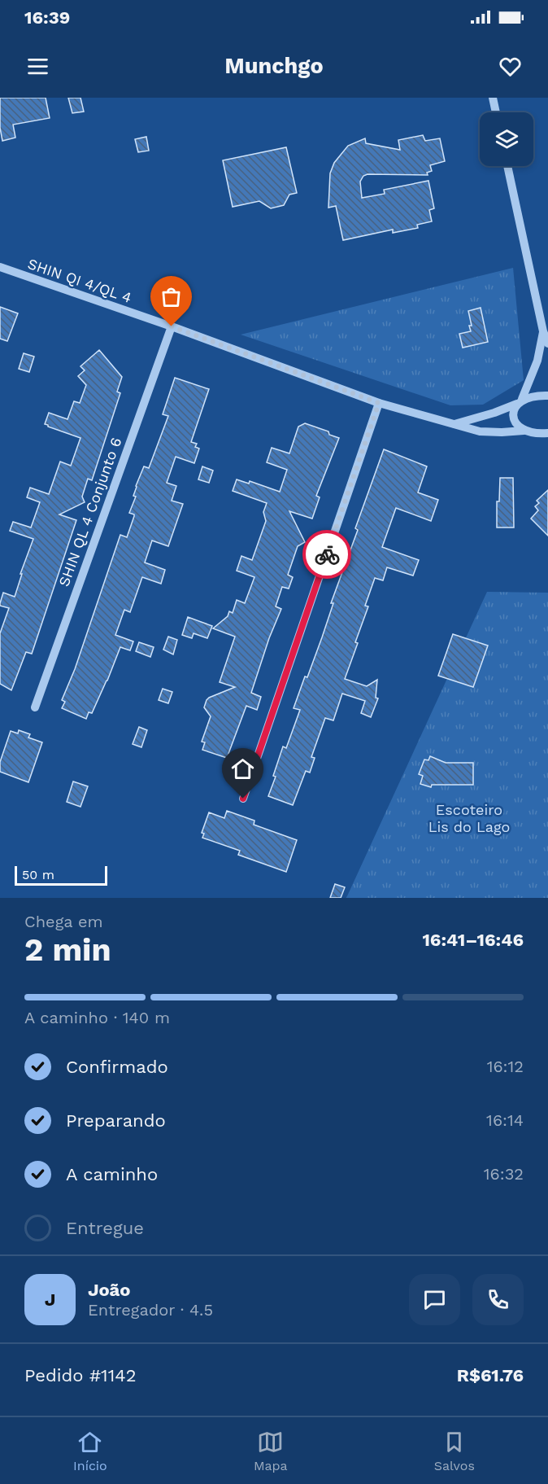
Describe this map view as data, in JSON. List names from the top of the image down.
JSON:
{
  "streets": {
    "street": ["SHIN QI 4/QL 4", "SHIN QL 4 Conjunto 6"]
  },
  "crossings": [
    ["SHIN QI 4/QL 4", "SHIN QL 4 Conjunto 6"]
  ],
  "parks": ["Escoteiro Lis do Lago"],
  "scale_bar": "50 m",
  "page": {
    "status": "16:39",
    "header": "Munchgo",
    "scale": "50 m",
    "heading": ["2 min", "Chega em", "16:41–16:46"],
    "panel": [
      "João",
      "Entregador · 4.5",
      "Pedido #1142",
      "R$61.76"
    ],
    "bar": "A caminho · 140 m",
    "list": [
      ["Confirmado", "16:12"],
      ["Preparando", "16:14"],
      ["A caminho", "16:32"],
      "Entregue"
    ],
    "round": "J",
    "tabs": ["Início", "Mapa", "Salvos"]
  }
}
